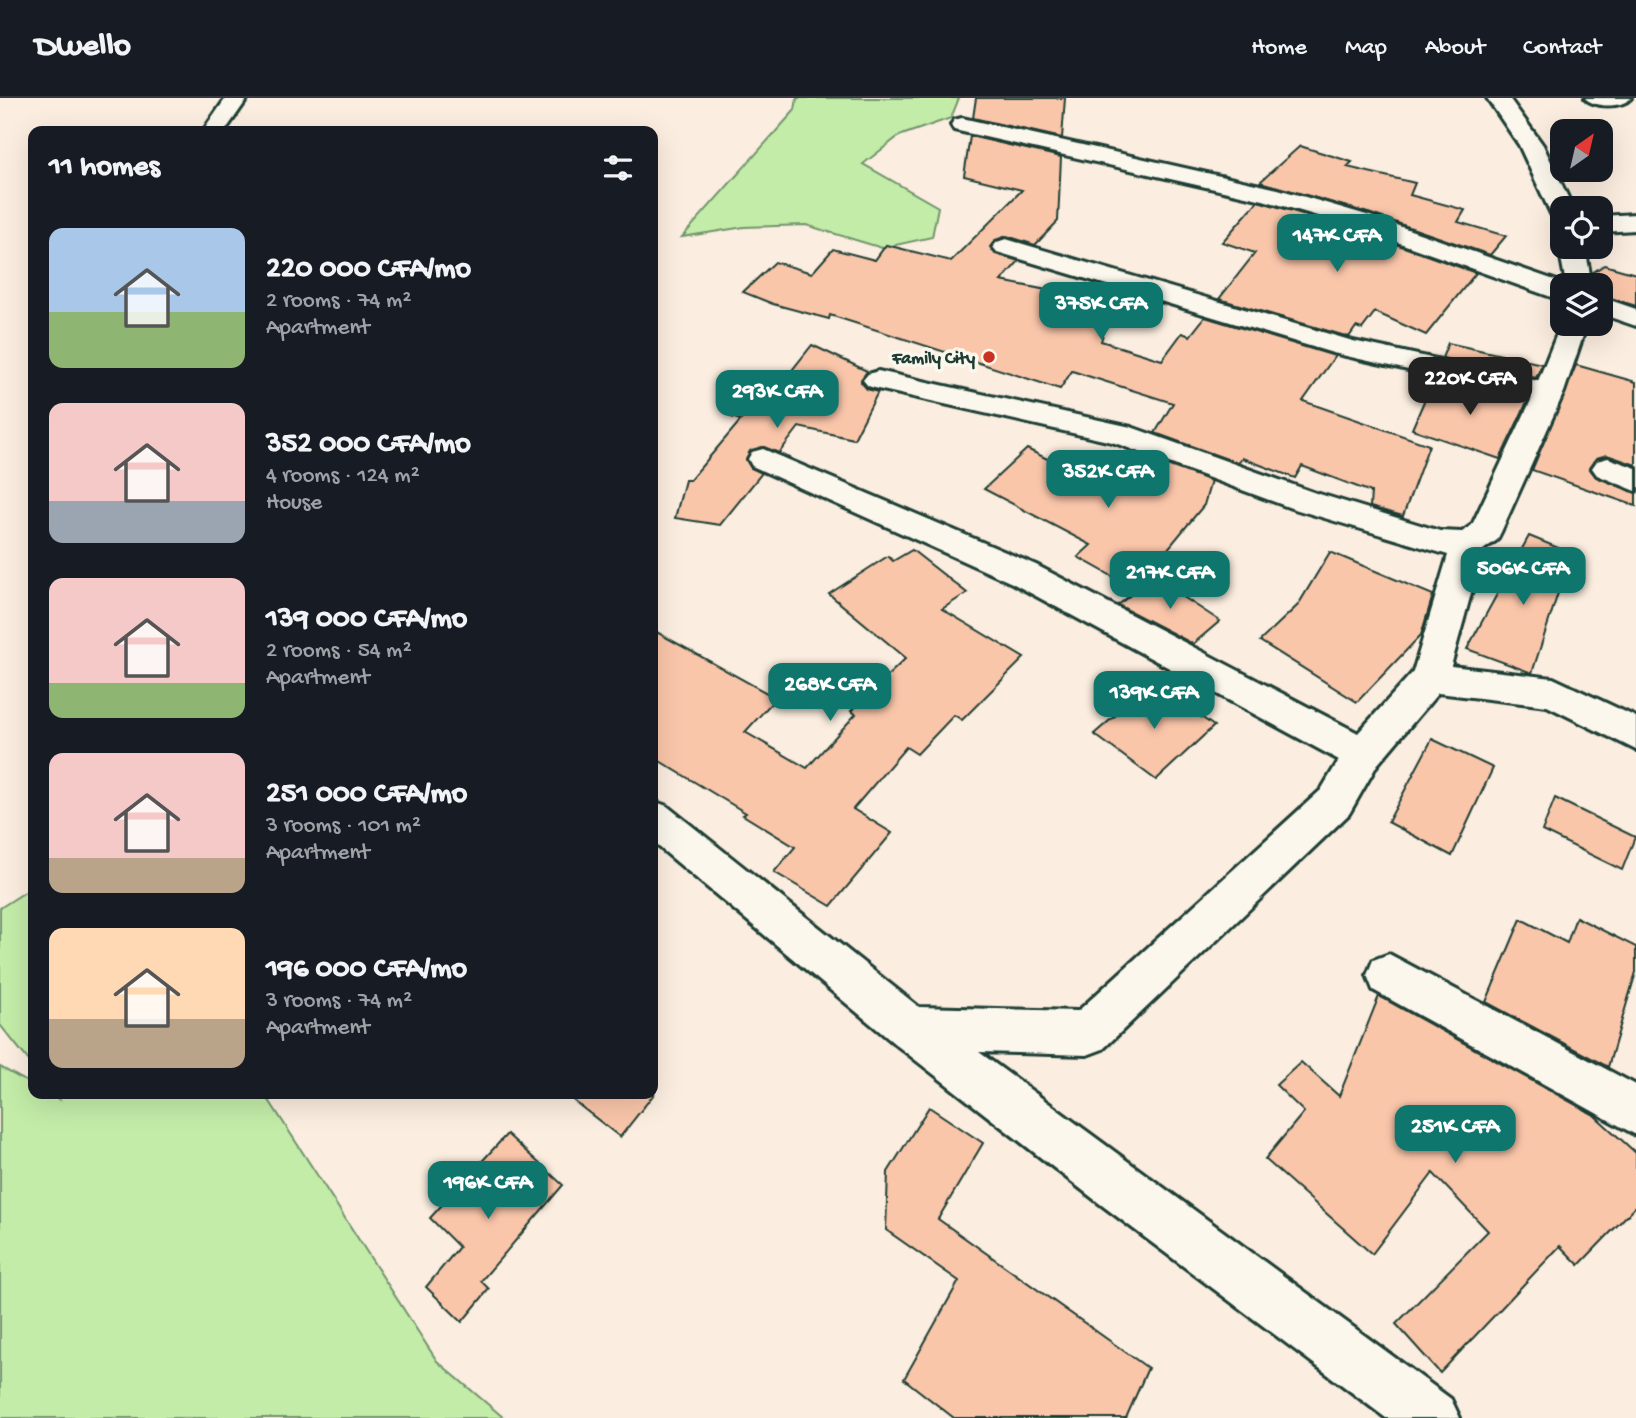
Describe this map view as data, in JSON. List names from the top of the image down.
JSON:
{
  "places": ["Family City"],
  "north": "top right",
  "page": {
    "header": "Dwello",
    "nav": [
      "Home",
      "Map",
      "About",
      "Contact"
    ],
    "heading": "11 homes",
    "list": [
      {
        "name": "220 000 CFA/mo",
        "note": "2 rooms · 74 m² · Apartment"
      },
      {
        "name": "352 000 CFA/mo",
        "note": "4 rooms · 124 m² · House"
      },
      {
        "name": "139 000 CFA/mo",
        "note": "2 rooms · 54 m² · Apartment"
      },
      {
        "name": "251 000 CFA/mo",
        "note": "3 rooms · 101 m² · Apartment"
      },
      {
        "name": "196 000 CFA/mo",
        "note": "3 rooms · 74 m² · Apartment"
      }
    ],
    "price": [
      "147K CFA",
      "375K CFA",
      "220K CFA",
      "293K CFA",
      "352K CFA",
      "506K CFA",
      "217K CFA",
      "268K CFA",
      "139K CFA",
      "251K CFA",
      "196K CFA"
    ]
  }
}
